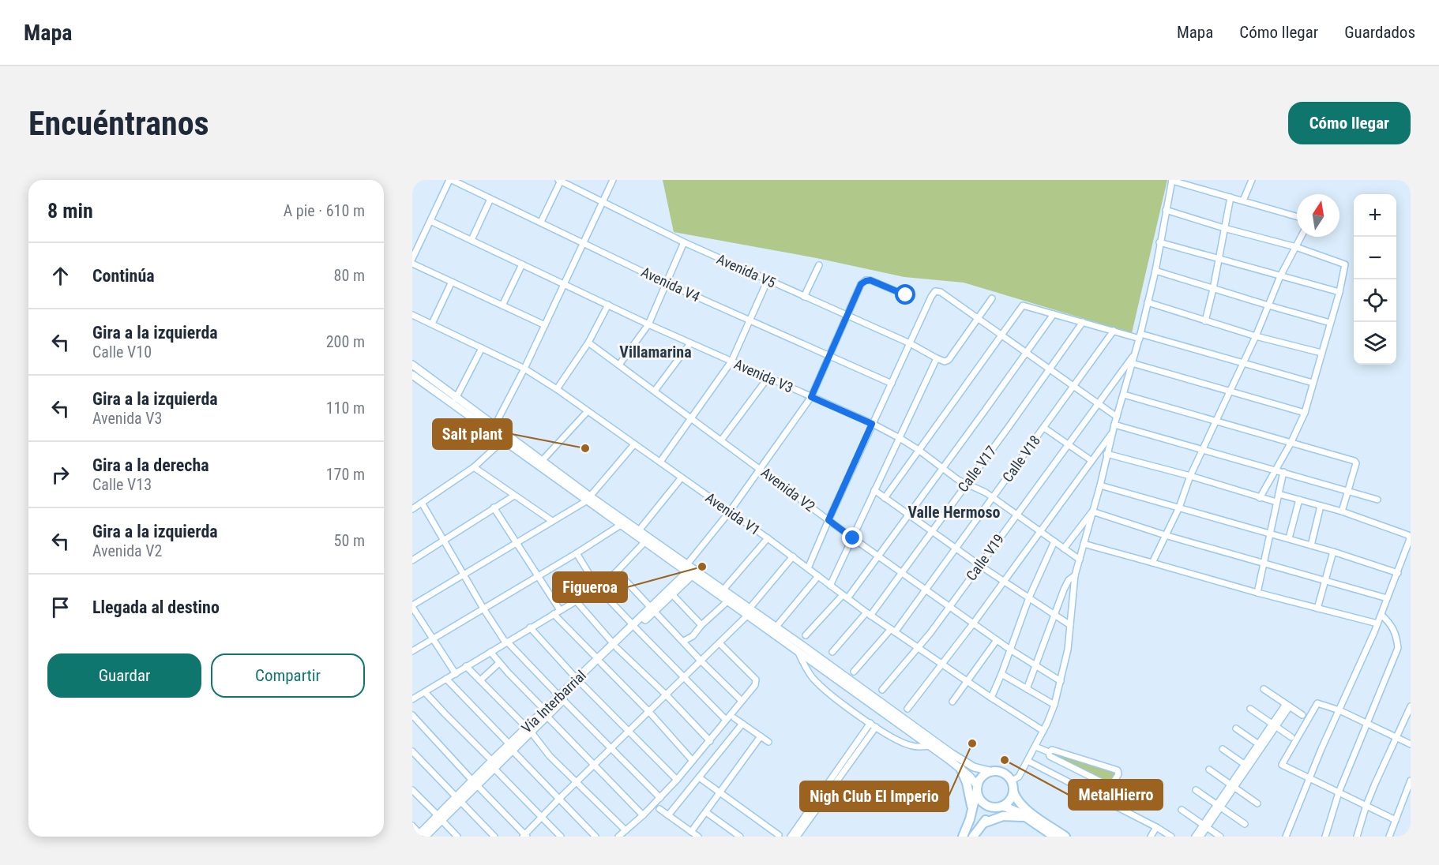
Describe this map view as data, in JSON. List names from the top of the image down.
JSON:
{
  "streets": {
    "main road": ["Vía Interbarrial"],
    "street": [
      "Avenida V5",
      "Avenida V4",
      "Avenida V3",
      "Calle V18",
      "Calle V17",
      "Avenida V2",
      "Avenida V1",
      "Calle V19"
    ]
  },
  "crossings": [
    ["Avenida V3", "Calle V18"],
    ["Avenida V3", "Calle V17"],
    ["Avenida V3", "Calle V19"],
    ["Calle V18", "Avenida V2"],
    ["Calle V18", "Avenida V1"],
    ["Calle V17", "Avenida V2"],
    ["Calle V17", "Avenida V1"],
    ["Avenida V2", "Calle V19"],
    ["Avenida V1", "Calle V19"]
  ],
  "districts": ["Villamarina", "Valle Hermoso"],
  "places": [
    "Salt plant",
    "Figueroa",
    "Nigh Club El Imperio",
    "MetalHierro"
  ],
  "north": "top",
  "page": {
    "header": "Mapa",
    "nav": ["Mapa", "Cómo llegar", "Guardados"],
    "buttons": [
      "Cómo llegar",
      ["Guardar", "Compartir"]
    ],
    "title": "Encuéntranos",
    "heading": ["8 min", "A pie · 610 m"],
    "map_buttons": ["+", "−"],
    "list": [
      ["Continúa", "80 m"],
      ["Gira a la izquierda", "Calle V10", "200 m"],
      ["Gira a la izquierda", "Avenida V3", "110 m"],
      ["Gira a la derecha", "Calle V13", "170 m"],
      ["Gira a la izquierda", "Avenida V2", "50 m"],
      "Llegada al destino"
    ]
  }
}
